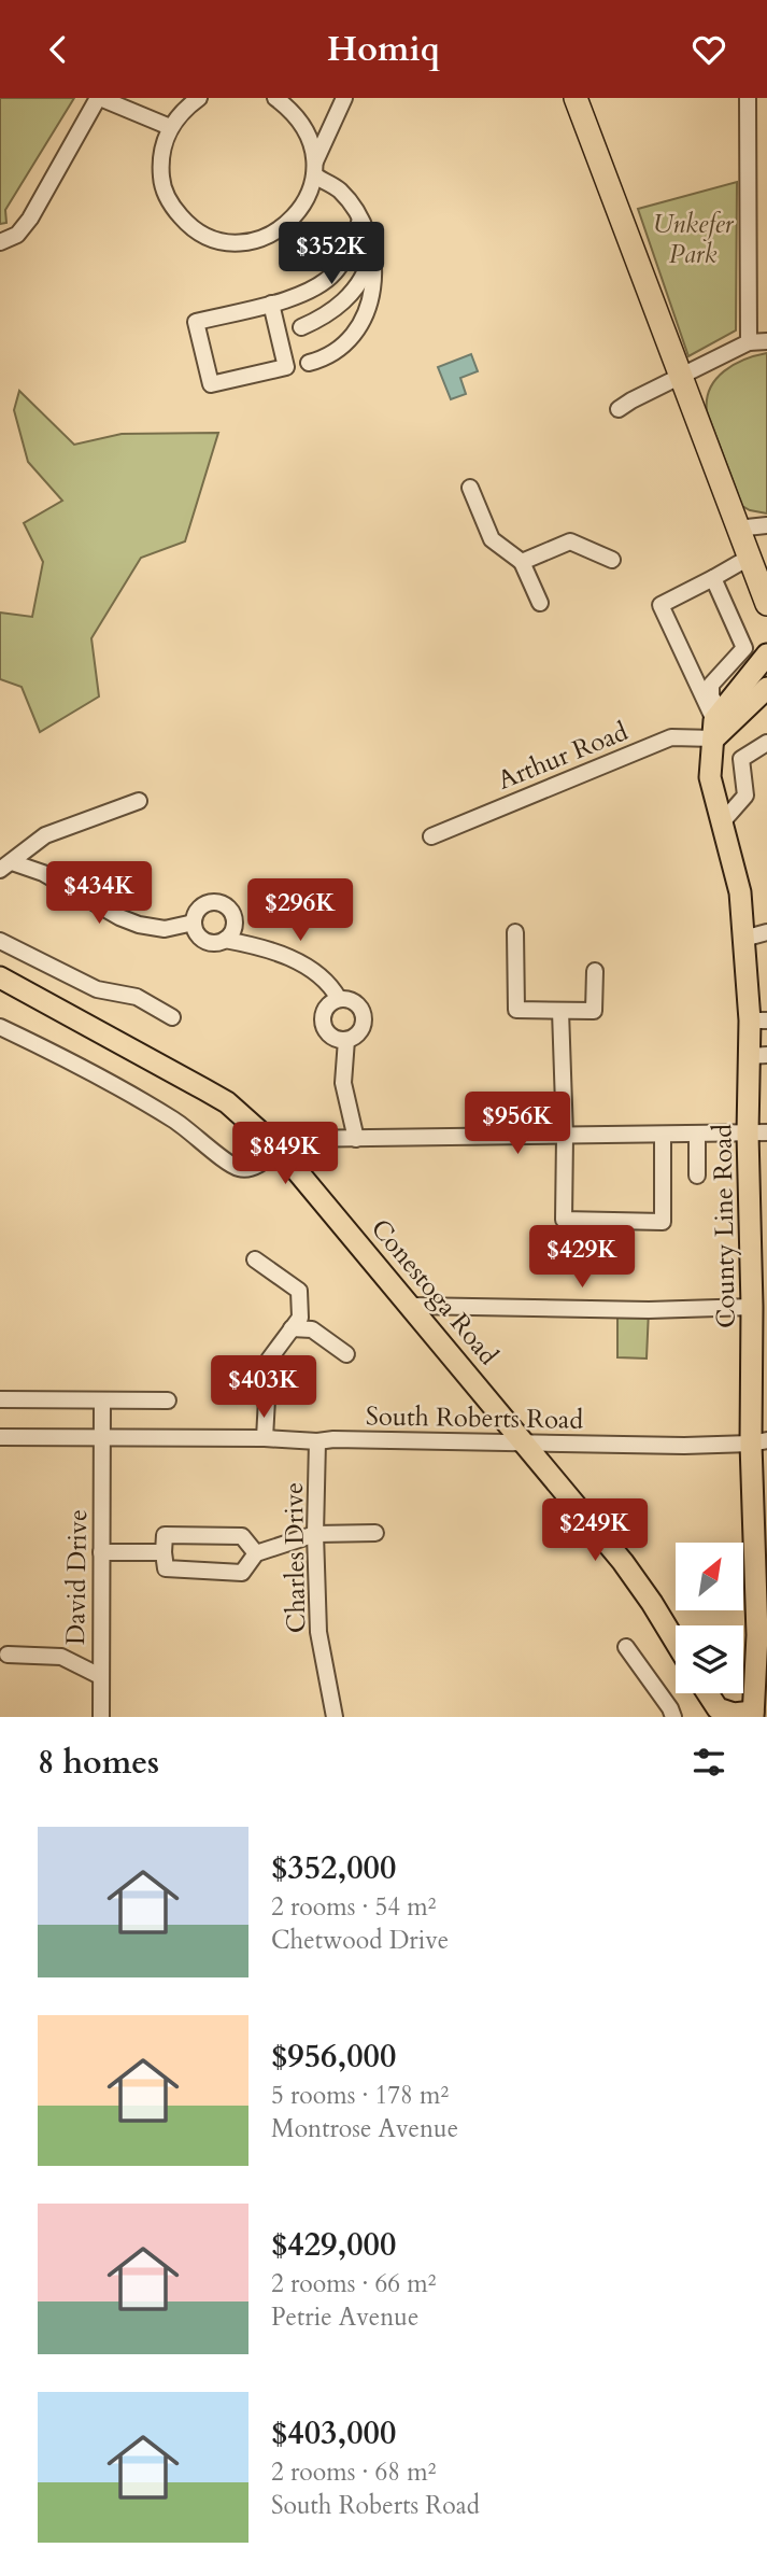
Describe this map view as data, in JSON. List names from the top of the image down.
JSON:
{
  "streets": {
    "main road": ["County Line Road", "Conestoga Road"],
    "street": [
      "Arthur Road",
      "South Roberts Road",
      "Charles Drive",
      "David Drive"
    ]
  },
  "crossings": [
    ["Arthur Road", "County Line Road"],
    ["County Line Road", "South Roberts Road"],
    ["Conestoga Road", "South Roberts Road"],
    ["South Roberts Road", "Charles Drive"],
    ["South Roberts Road", "David Drive"]
  ],
  "parks": ["Unkefer Park"],
  "north": "top right",
  "page": {
    "header": "Homiq",
    "price": [
      "$352K",
      "$434K",
      "$296K",
      "$956K",
      "$849K",
      "$429K",
      "$403K",
      "$249K"
    ],
    "heading": "8 homes",
    "list": [
      {
        "name": "$352,000",
        "note": "2 rooms · 54 m² · Chetwood Drive"
      },
      {
        "name": "$956,000",
        "note": "5 rooms · 178 m² · Montrose Avenue"
      },
      {
        "name": "$429,000",
        "note": "2 rooms · 66 m² · Petrie Avenue"
      },
      {
        "name": "$403,000",
        "note": "2 rooms · 68 m² · South Roberts Road"
      }
    ]
  }
}
